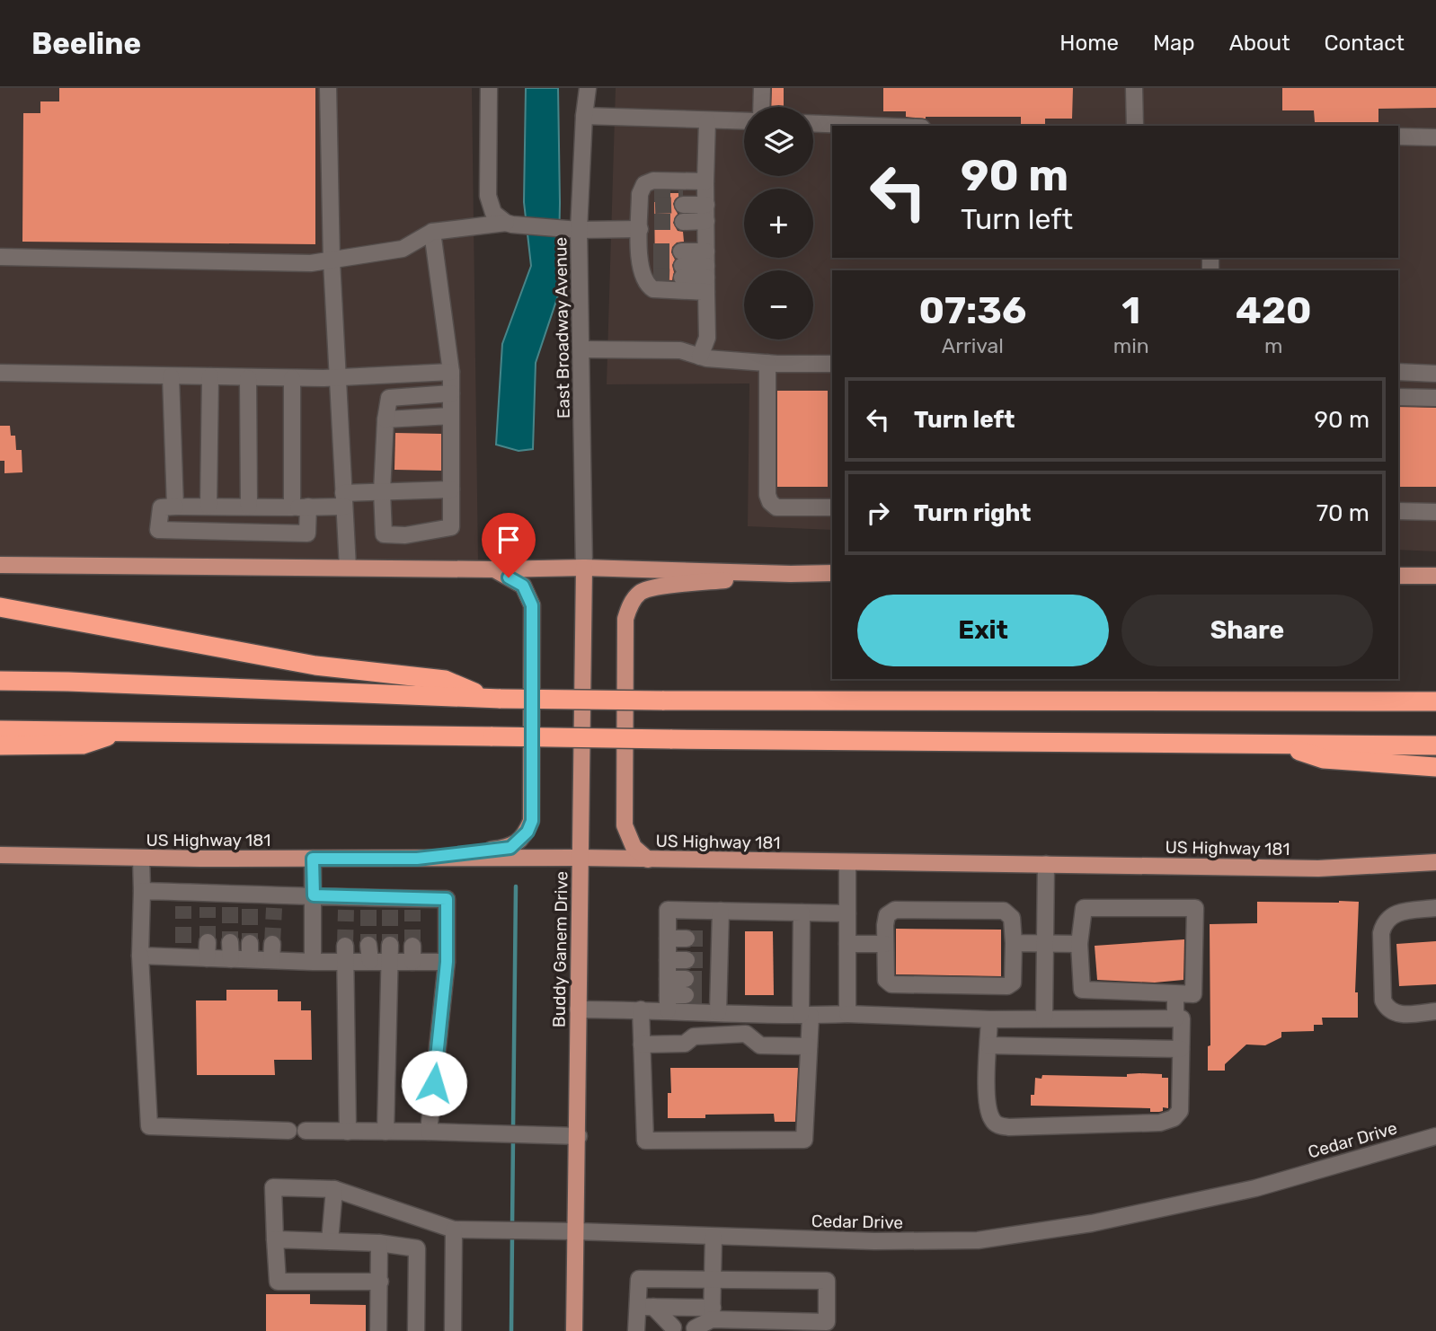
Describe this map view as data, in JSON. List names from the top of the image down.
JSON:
{
  "streets": {
    "main road": ["US Highway 181", "Buddy Ganem Drive"],
    "street": ["East Broadway Avenue", "Cedar Drive"]
  },
  "crossings": [
    ["East Broadway Avenue", "Buddy Ganem Drive"],
    ["US Highway 181", "Buddy Ganem Drive"],
    ["Buddy Ganem Drive", "Cedar Drive"]
  ],
  "page": {
    "header": "Beeline",
    "nav": [
      "Home",
      "Map",
      "About",
      "Contact"
    ],
    "map_buttons": ["+", "−"],
    "turn": ["90 m", "Turn left"],
    "eta": [
      "07:36",
      "Arrival",
      "1",
      "min",
      "420",
      "m"
    ],
    "list": [
      {
        "name": "Turn left",
        "value": "90 m"
      },
      {
        "name": "Turn right",
        "value": "70 m"
      }
    ],
    "buttons": ["Exit", "Share"]
  }
}
